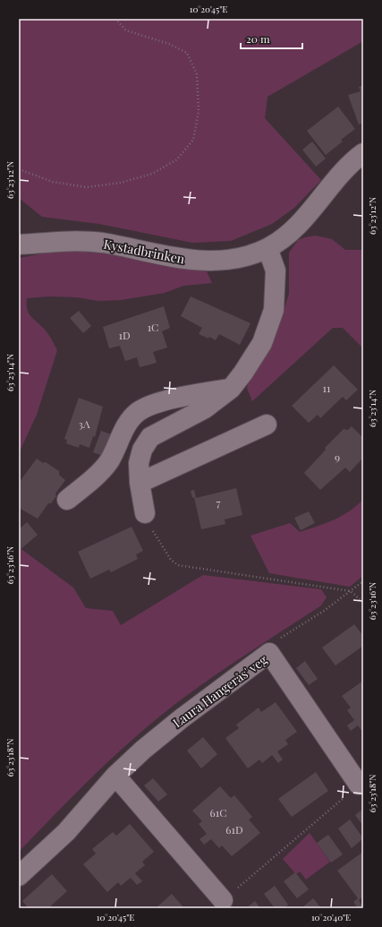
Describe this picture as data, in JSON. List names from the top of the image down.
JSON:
{
  "streets": {
    "street": ["Kystadbrinken", "Laura Hangerås' veg"]
  },
  "house_numbers": [
    "1C",
    "1D",
    "11",
    "3A",
    "9",
    "7",
    "61C",
    "61D"
  ],
  "scale_bar": "20 m",
  "coordinates": [
    "10°20'45\"E",
    "63°23'12\"N",
    "63°23'14\"N",
    "63°23'16\"N",
    "63°23'18\"N",
    "10°20'40\"E"
  ]
}
